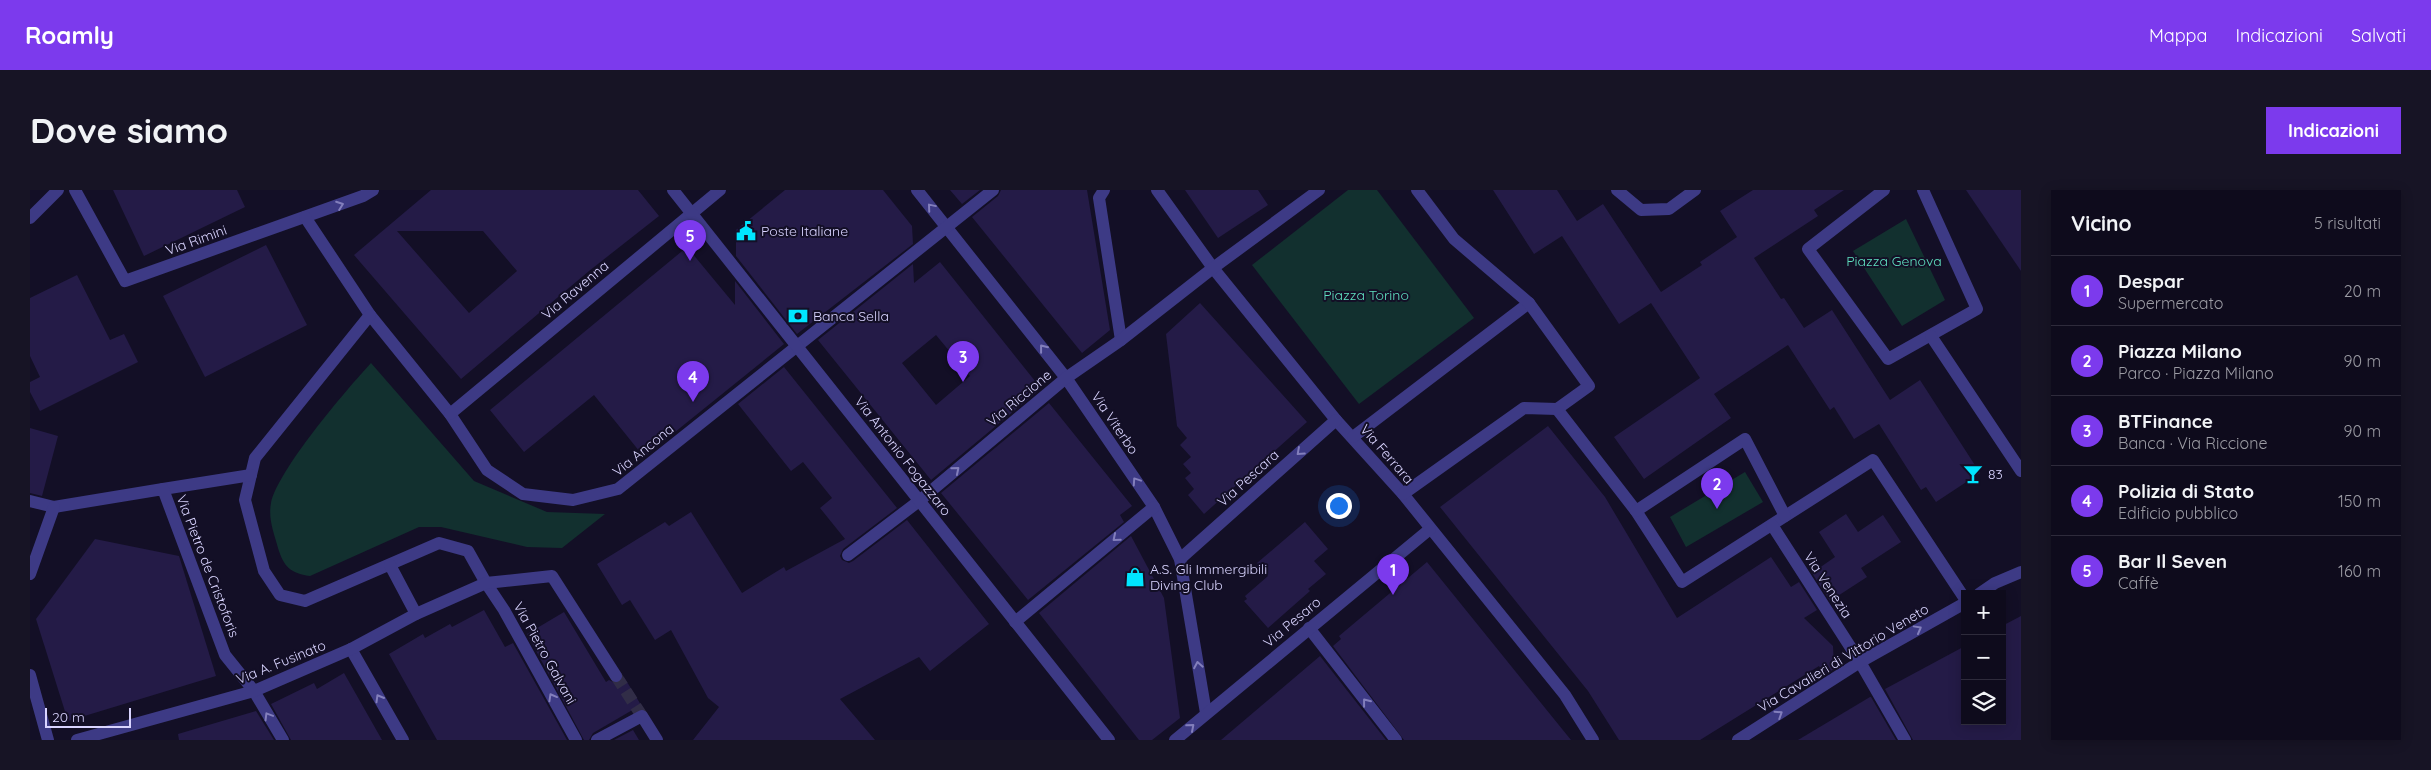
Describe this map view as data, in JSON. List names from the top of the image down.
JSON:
{
  "streets": {
    "street": [
      "Via Rimini",
      "Via Ravenna",
      "Via Riccione",
      "Via Viterbo",
      "Via Ancona",
      "Via Ferrara",
      "Via Antonio Fogazzaro",
      "Via Pescara",
      "Via Pietro de Cristoforis",
      "Via Venezia",
      "Via Pesaro",
      "Via Pietro Galvani",
      "Via Cavalieri di Vittorio Veneto",
      "Via A. Fusinato"
    ]
  },
  "crossings": [
    ["Via Rimini", "Via Ancona"],
    ["Via Ravenna", "Via Ancona"],
    ["Via Ravenna", "Via Antonio Fogazzaro"],
    ["Via Riccione", "Via Viterbo"],
    ["Via Riccione", "Via Ferrara"],
    ["Via Riccione", "Via Antonio Fogazzaro"],
    ["Via Viterbo", "Via Ancona"],
    ["Via Viterbo", "Via Pescara"],
    ["Via Viterbo", "Via Pesaro"],
    ["Via Ancona", "Via Antonio Fogazzaro"],
    ["Via Ancona", "Via Pietro Galvani"],
    ["Via Ferrara", "Via Pescara"],
    ["Via Ferrara", "Via Pesaro"],
    ["Via Pietro de Cristoforis", "Via A. Fusinato"],
    ["Via Venezia", "Via Cavalieri di Vittorio Veneto"],
    ["Via Pietro Galvani", "Via A. Fusinato"]
  ],
  "one_way": [
    "Via Riccione",
    "Via Viterbo",
    "Via Pescara",
    "Via Cavalieri di Vittorio Veneto"
  ],
  "parks": ["Piazza Genova", "Piazza Torino"],
  "places": {
    "public building": ["Poste Italiane"],
    "bank": ["Banca Sella"],
    "bar": ["83"],
    "shop": ["A.S. Gli Immergibili Diving Club"]
  },
  "scale_bar": "20 m",
  "page": {
    "header": "Roamly",
    "nav": ["Mappa", "Indicazioni", "Salvati"],
    "buttons": "Indicazioni",
    "title": "Dove siamo",
    "heading": ["Vicino", "5 risultati"],
    "pins": [
      "5",
      "3",
      "4",
      "2",
      "1"
    ],
    "list": [
      {
        "mark": "1",
        "name": "Despar",
        "note": "Supermercato",
        "value": "20 m"
      },
      {
        "mark": "2",
        "name": "Piazza Milano",
        "note": "Parco · Piazza Milano",
        "value": "90 m"
      },
      {
        "mark": "3",
        "name": "BTFinance",
        "note": "Banca · Via Riccione",
        "value": "90 m"
      },
      {
        "mark": "4",
        "name": "Polizia di Stato",
        "note": "Edificio pubblico",
        "value": "150 m"
      },
      {
        "mark": "5",
        "name": "Bar Il Seven",
        "note": "Caffè",
        "value": "160 m"
      }
    ],
    "map_buttons": ["+", "−"],
    "scale": "20 m"
  }
}
